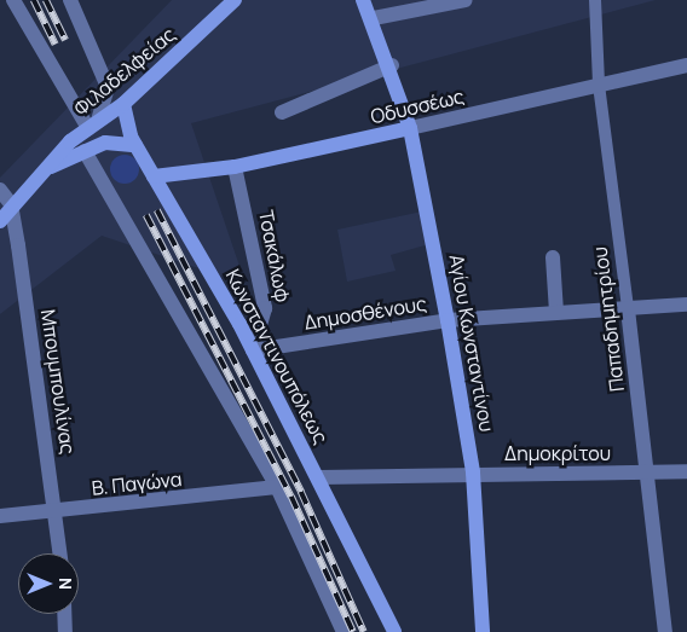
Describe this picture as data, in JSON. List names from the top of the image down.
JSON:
{
  "streets": {
    "main road": [
      "Φιλαδελφείας",
      "Οδυσσέως",
      "Αγίου Κωνσταντίνου",
      "Κωνσταντινουπόλεως"
    ],
    "street": [
      "Τσακάλωφ",
      "Δημοσθένους",
      "Παπαδημητρίου",
      "Μπουμπουλίνας",
      "Δημοκρίτου",
      "Β. Παγώνα"
    ]
  },
  "crossings": [
    ["Φιλαδελφείας", "Κωνσταντινουπόλεως"],
    ["Φιλαδελφείας", "Μπουμπουλίνας"],
    ["Οδυσσέως", "Τσακάλωφ"],
    ["Οδυσσέως", "Παπαδημητρίου"],
    ["Οδυσσέως", "Αγίου Κωνσταντίνου"],
    ["Οδυσσέως", "Κωνσταντινουπόλεως"],
    ["Τσακάλωφ", "Δημοσθένους"],
    ["Τσακάλωφ", "Κωνσταντινουπόλεως"],
    ["Δημοσθένους", "Παπαδημητρίου"],
    ["Δημοσθένους", "Αγίου Κωνσταντίνου"],
    ["Δημοσθένους", "Κωνσταντινουπόλεως"],
    ["Παπαδημητρίου", "Δημοκρίτου"],
    ["Αγίου Κωνσταντίνου", "Δημοκρίτου"],
    ["Κωνσταντινουπόλεως", "Δημοκρίτου"],
    ["Μπουμπουλίνας", "Β. Παγώνα"]
  ],
  "north": "right"
}
